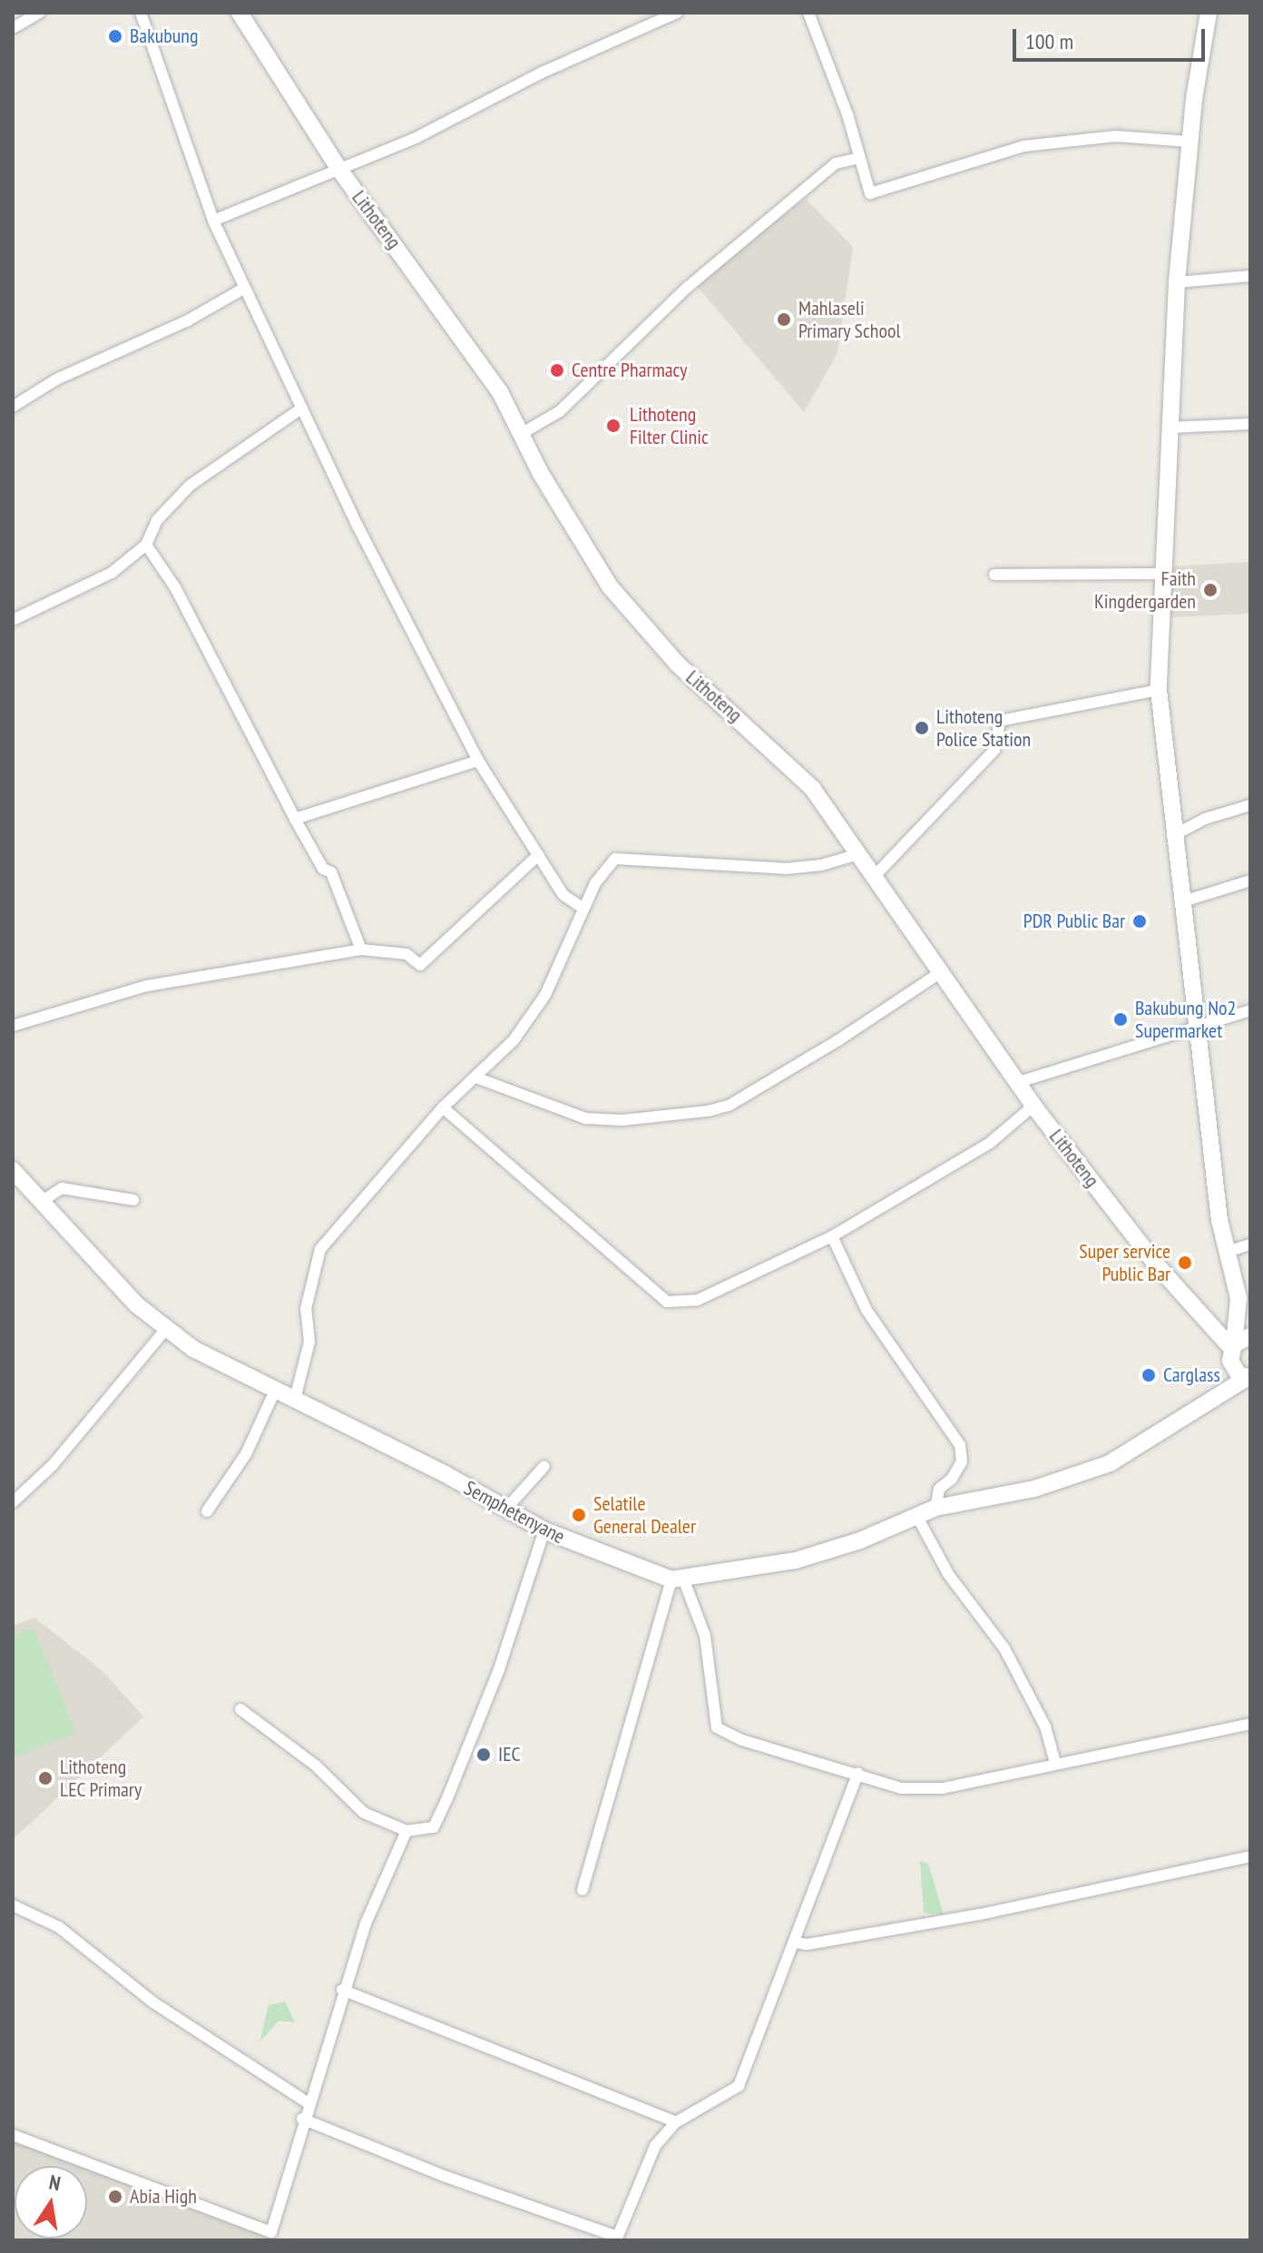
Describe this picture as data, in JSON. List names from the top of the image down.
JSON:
{
  "streets": {
    "main road": ["Lithoteng", "Semphetenyane"]
  },
  "places": [
    "Bakubung",
    "Mahlaseli Primary School",
    "Centre Pharmacy",
    "Lithoteng Filter Clinic",
    "Faith Kingdergarden",
    "Lithoteng Police Station",
    "PDR Public Bar",
    "Bakubung No2 Supermarket",
    "Super service Public Bar",
    "Carglass",
    "Selatile General Dealer",
    "IEC",
    "Lithoteng LEC Primary",
    "Abia High"
  ],
  "scale_bar": "100 m",
  "north": "top"
}
